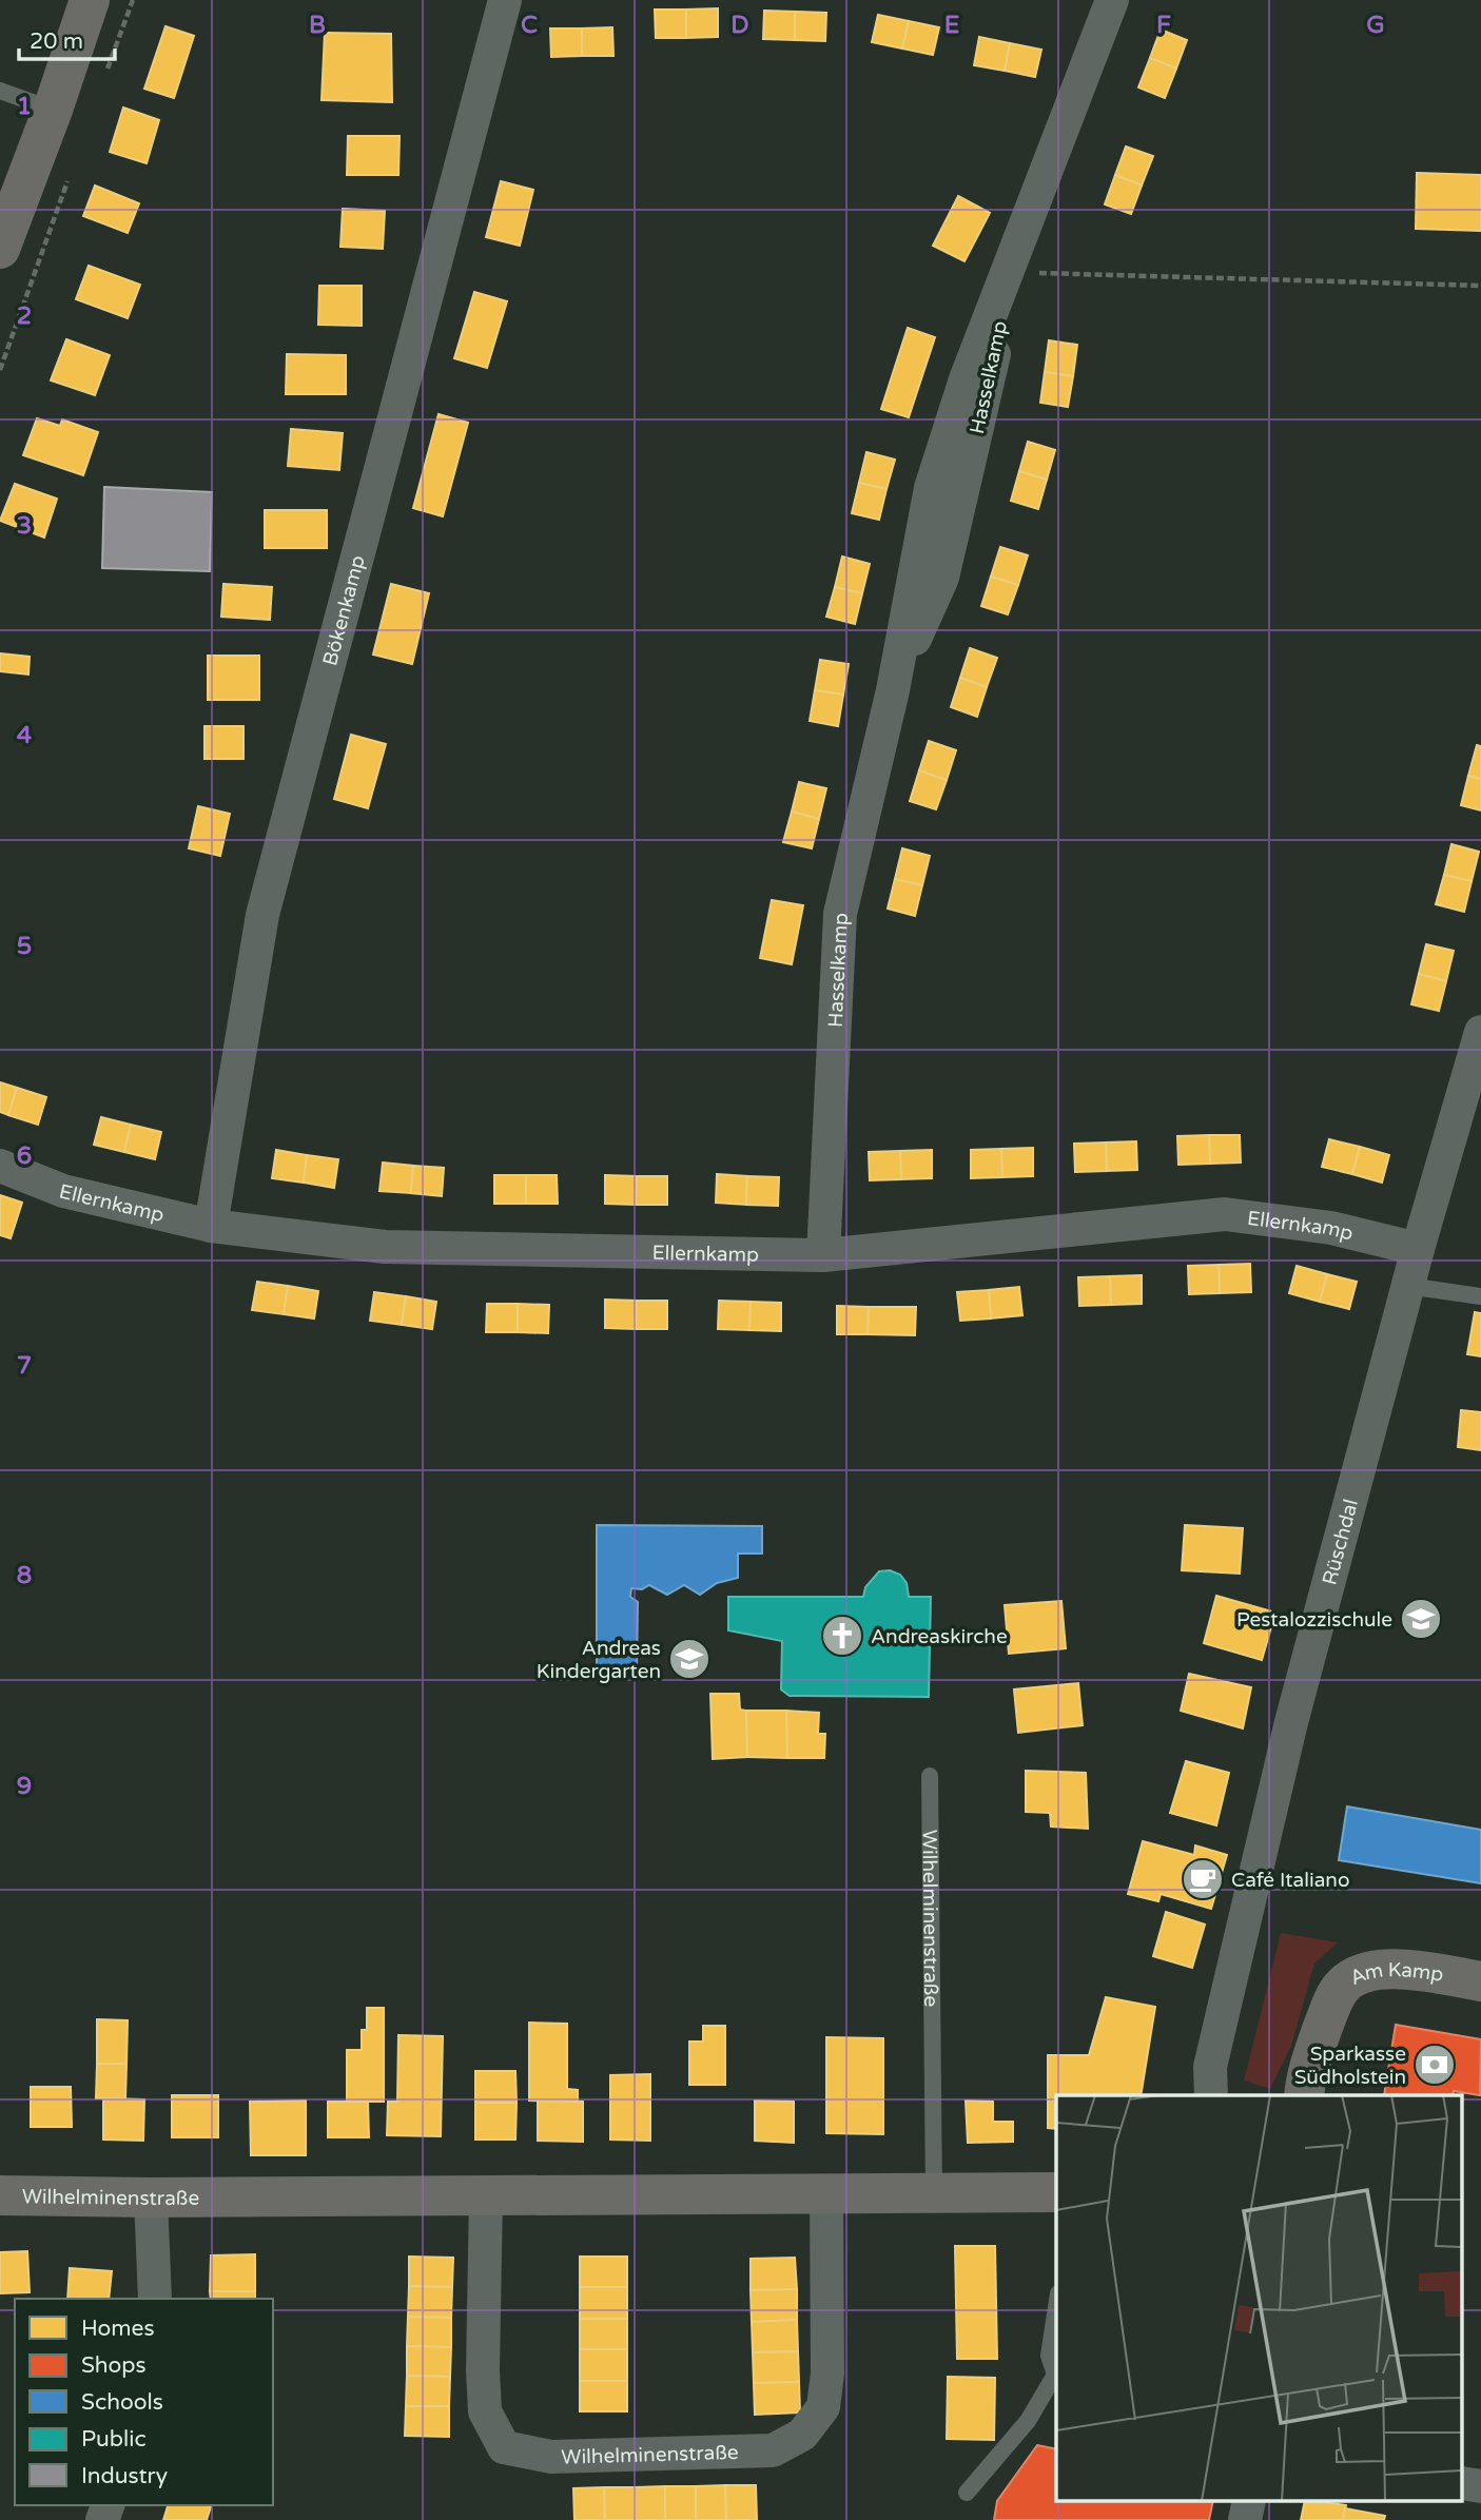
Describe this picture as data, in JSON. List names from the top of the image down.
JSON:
{
  "streets": {
    "street": [
      "Hasselkamp",
      "Bökenkamp",
      "Ellernkamp",
      "Rüschdal",
      "Wilhelminenstraße",
      "Am Kamp"
    ]
  },
  "crossings": [
    ["Hasselkamp", "Ellernkamp"],
    ["Bökenkamp", "Ellernkamp"],
    ["Ellernkamp", "Rüschdal"]
  ],
  "places": {
    "school or university": ["Pestalozzischule", "Andreas Kindergarten"],
    "church": ["Andreaskirche"],
    "cafe": ["Café Italiano"],
    "bank": ["Sparkasse Südholstein"]
  },
  "legend": [
    "Homes",
    "Shops",
    "Schools",
    "Public",
    "Industry"
  ],
  "scale_bar": "20 m",
  "grid": {
    "columns": [
      "B",
      "C",
      "D",
      "E",
      "F",
      "G"
    ],
    "rows": [
      "1",
      "2",
      "3",
      "4",
      "5",
      "6",
      "7",
      "8",
      "9"
    ]
  }
}
